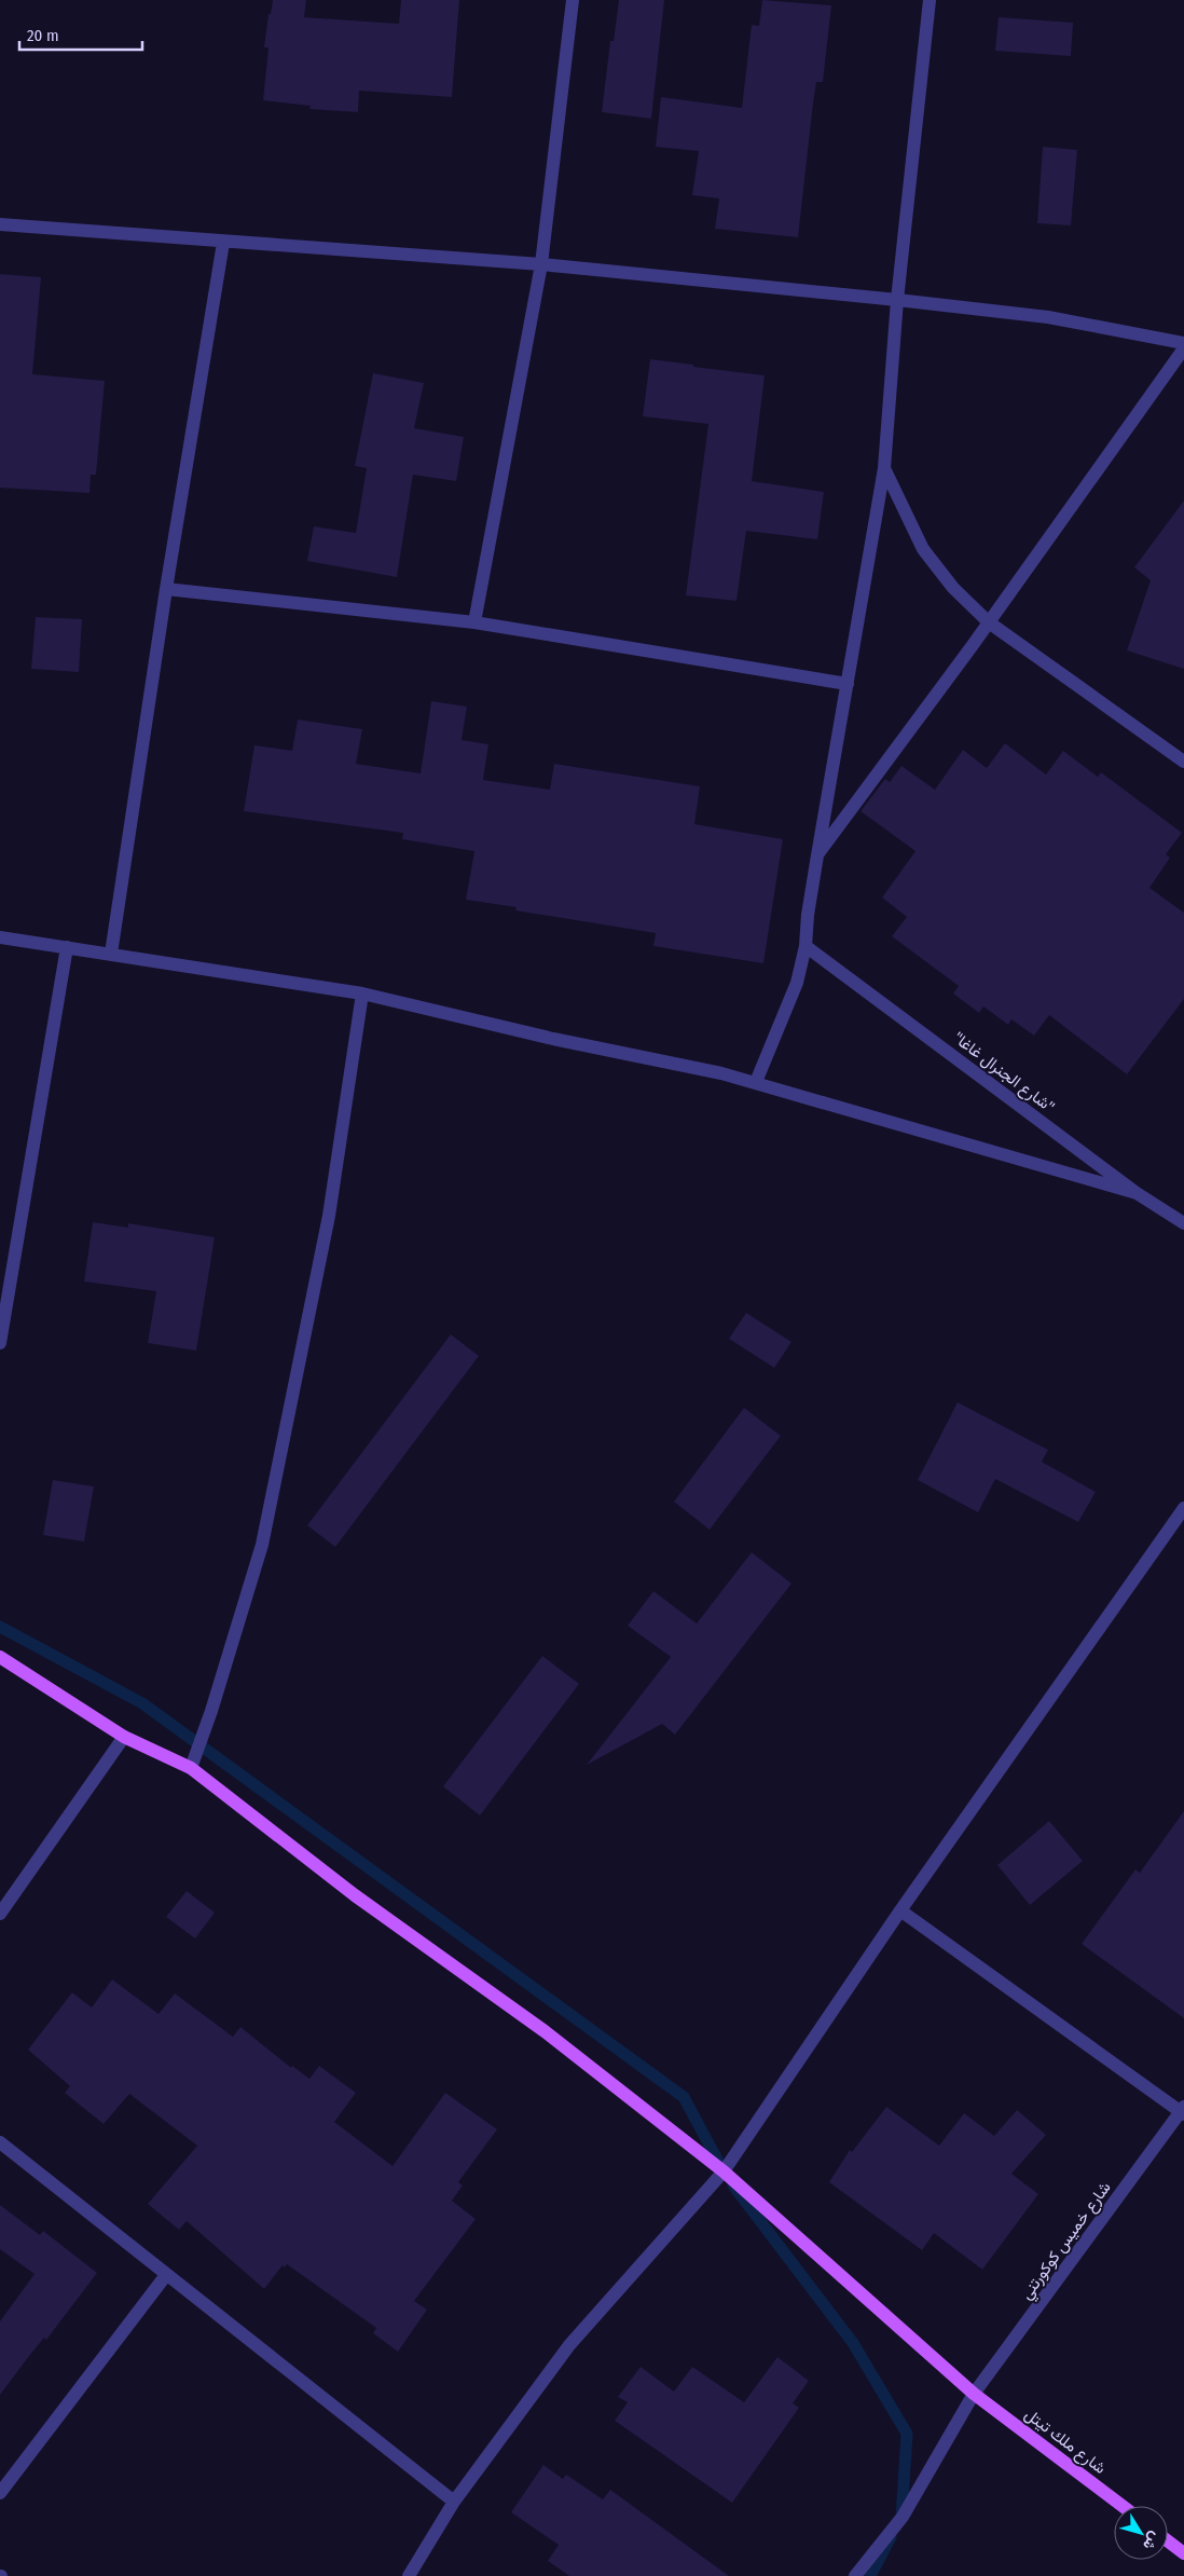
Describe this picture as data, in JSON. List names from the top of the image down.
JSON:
{
  "streets": {
    "main road": ["شارع ملك تيتل"],
    "street": ["\"شارع الجنرال غاغا\"", "شارع خميس كوكورتني"]
  },
  "crossings": [
    ["شارع خميس كوكورتني", "شارع ملك تيتل"]
  ],
  "scale_bar": "20 m",
  "north": "bottom right"
}
